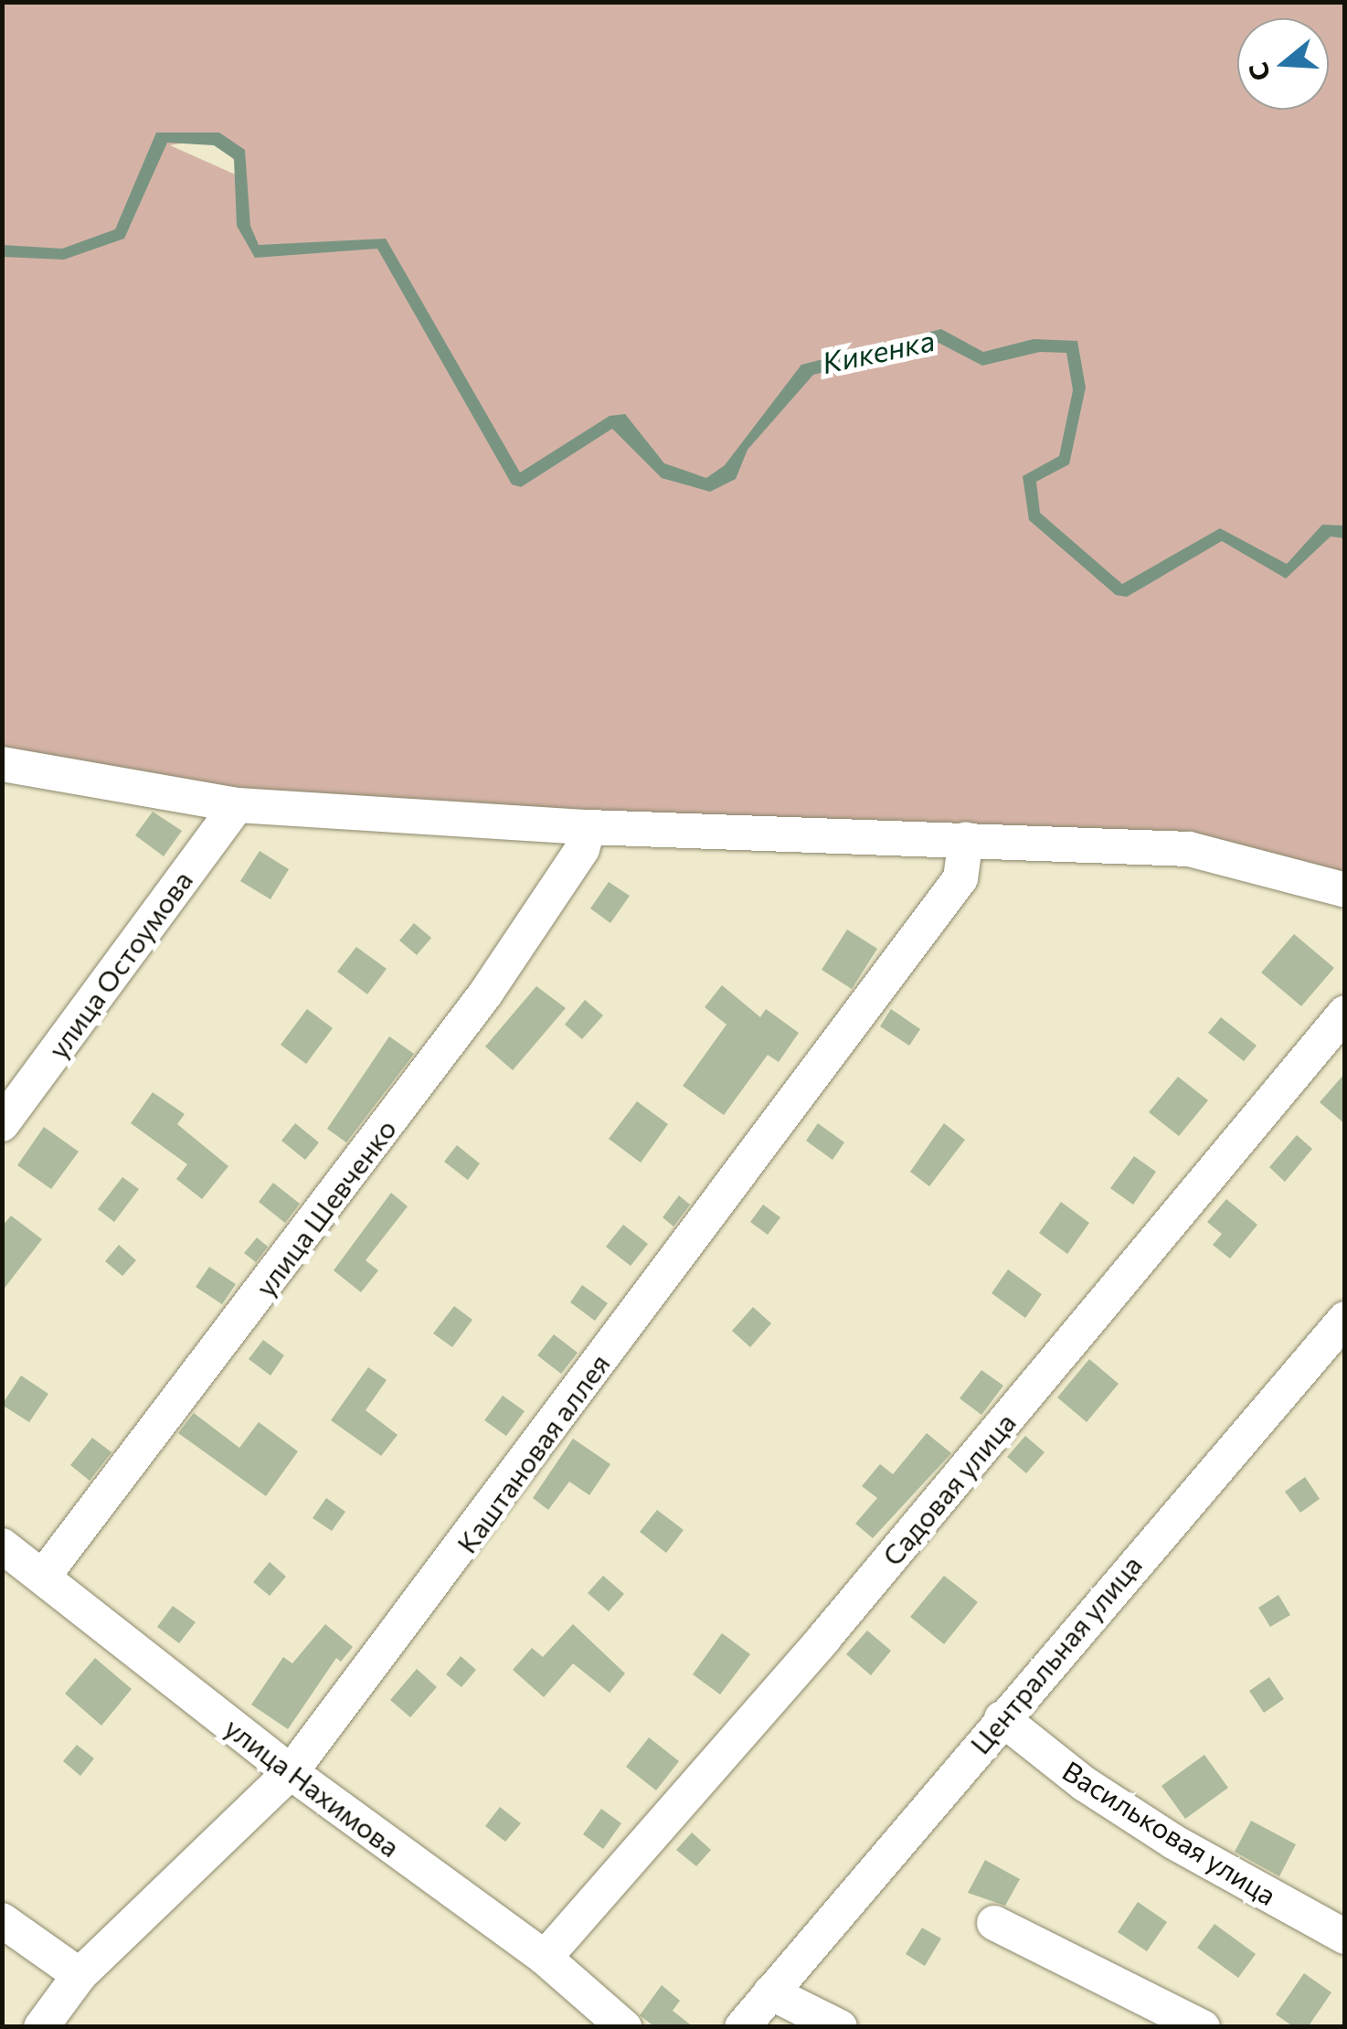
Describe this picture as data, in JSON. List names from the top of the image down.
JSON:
{
  "streets": {
    "street": [
      "улица Остоумова",
      "улица Шевченко",
      "Каштановая аллея",
      "Садовая улица",
      "Центральная улица",
      "улица Нахимова",
      "Васильковая улица"
    ]
  },
  "crossings": [
    ["улица Шевченко", "улица Нахимова"],
    ["Каштановая аллея", "улица Нахимова"],
    ["Садовая улица", "улица Нахимова"],
    ["Центральная улица", "Васильковая улица"]
  ],
  "water": ["Кикенка"],
  "north": "left"
}
